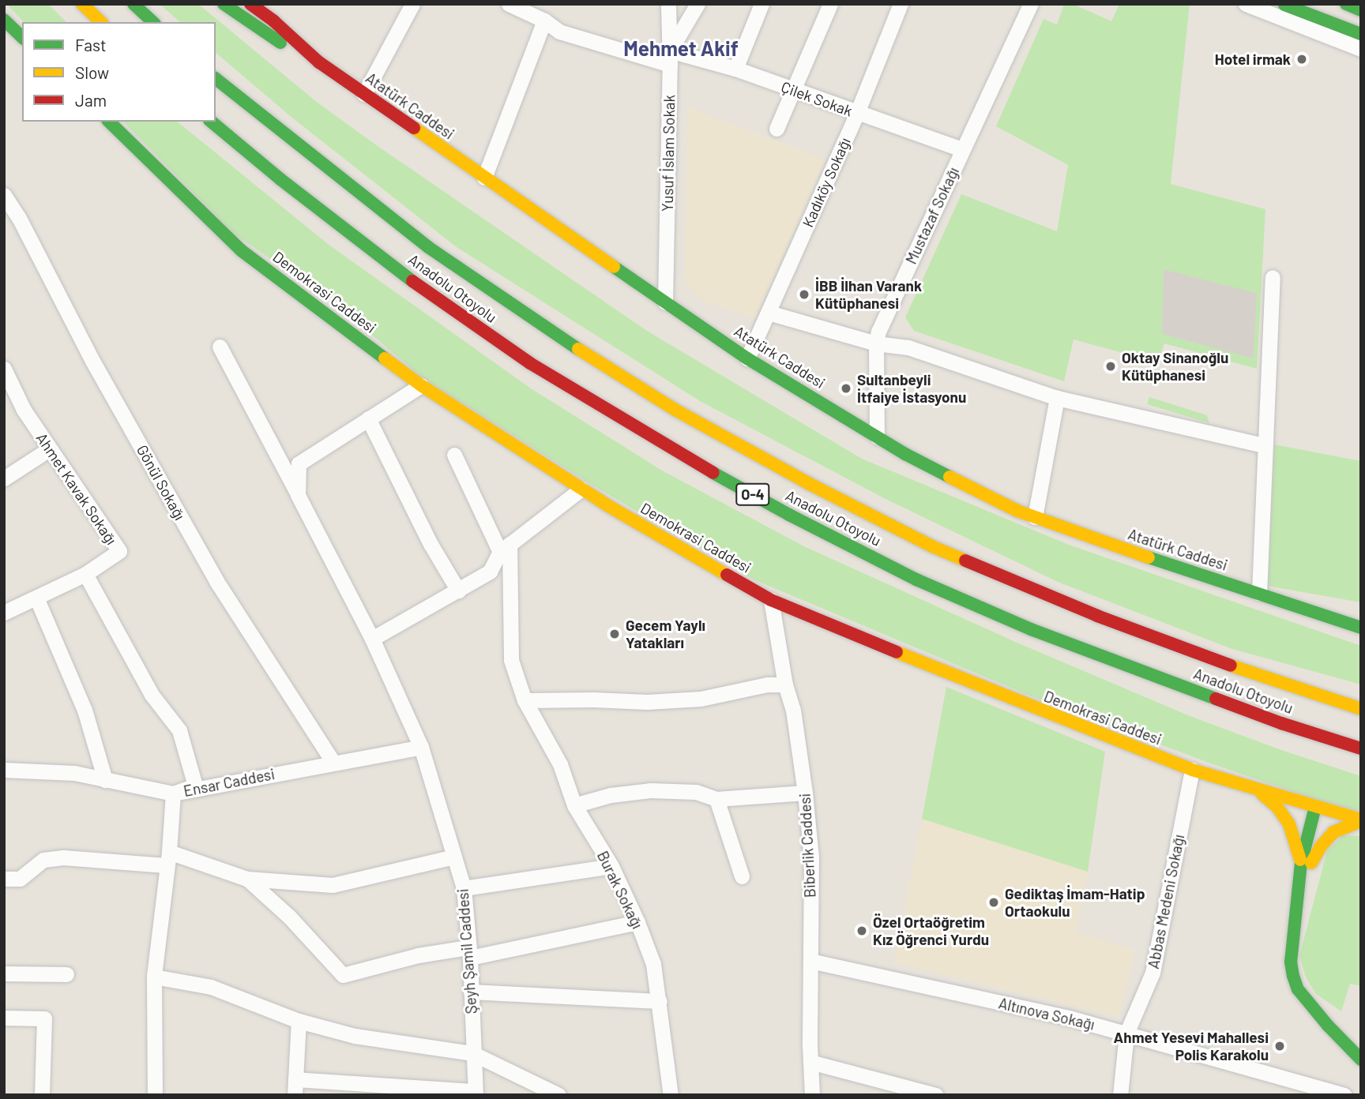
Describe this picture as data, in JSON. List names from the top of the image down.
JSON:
{
  "streets": {
    "main road": [
      "Atatürk Caddesi",
      "Anadolu Otoyolu",
      "Demokrasi Caddesi",
      "O-4"
    ],
    "street": [
      "Çilek Sokak",
      "Yusuf İslam Sokak",
      "Kadıköy Sokağı",
      "Mustazaf Sokağı",
      "Gönül Sokağı",
      "Ahmet Kavak Sokağı",
      "Ensar Caddesi",
      "Biberlik Caddesi",
      "Burak Sokağı",
      "Abbas Medeni Sokağı",
      "Şeyh Şamil Caddesi",
      "Altınova Sokağı"
    ]
  },
  "crossings": [
    ["Çilek Sokak", "Yusuf İslam Sokak"],
    ["Çilek Sokak", "Kadıköy Sokağı"],
    ["Çilek Sokak", "Mustazaf Sokağı"],
    ["Atatürk Caddesi", "Yusuf İslam Sokak"],
    ["Atatürk Caddesi", "Kadıköy Sokağı"],
    ["Atatürk Caddesi", "Mustazaf Sokağı"],
    ["Demokrasi Caddesi", "Biberlik Caddesi"],
    ["Demokrasi Caddesi", "Abbas Medeni Sokağı"],
    ["Gönül Sokağı", "Ensar Caddesi"],
    ["Ensar Caddesi", "Şeyh Şamil Caddesi"],
    ["Biberlik Caddesi", "Altınova Sokağı"],
    ["Abbas Medeni Sokağı", "Altınova Sokağı"]
  ],
  "districts": ["Mehmet Akif"],
  "places": [
    "Hotel irmak",
    "İBB İlhan Varank Kütüphanesi",
    "Oktay Sinanoğlu Kütüphanesi",
    "Sultanbeyli İtfaiye İstasyonu",
    "Gecem Yaylı Yatakları",
    "Gediktaş İmam-Hatip Ortaokulu",
    "Özel Ortaöğretim Kız Öğrenci Yurdu",
    "Ahmet Yesevi Mahallesi Polis Karakolu"
  ],
  "legend": ["Fast", "Slow", "Jam"]
}
